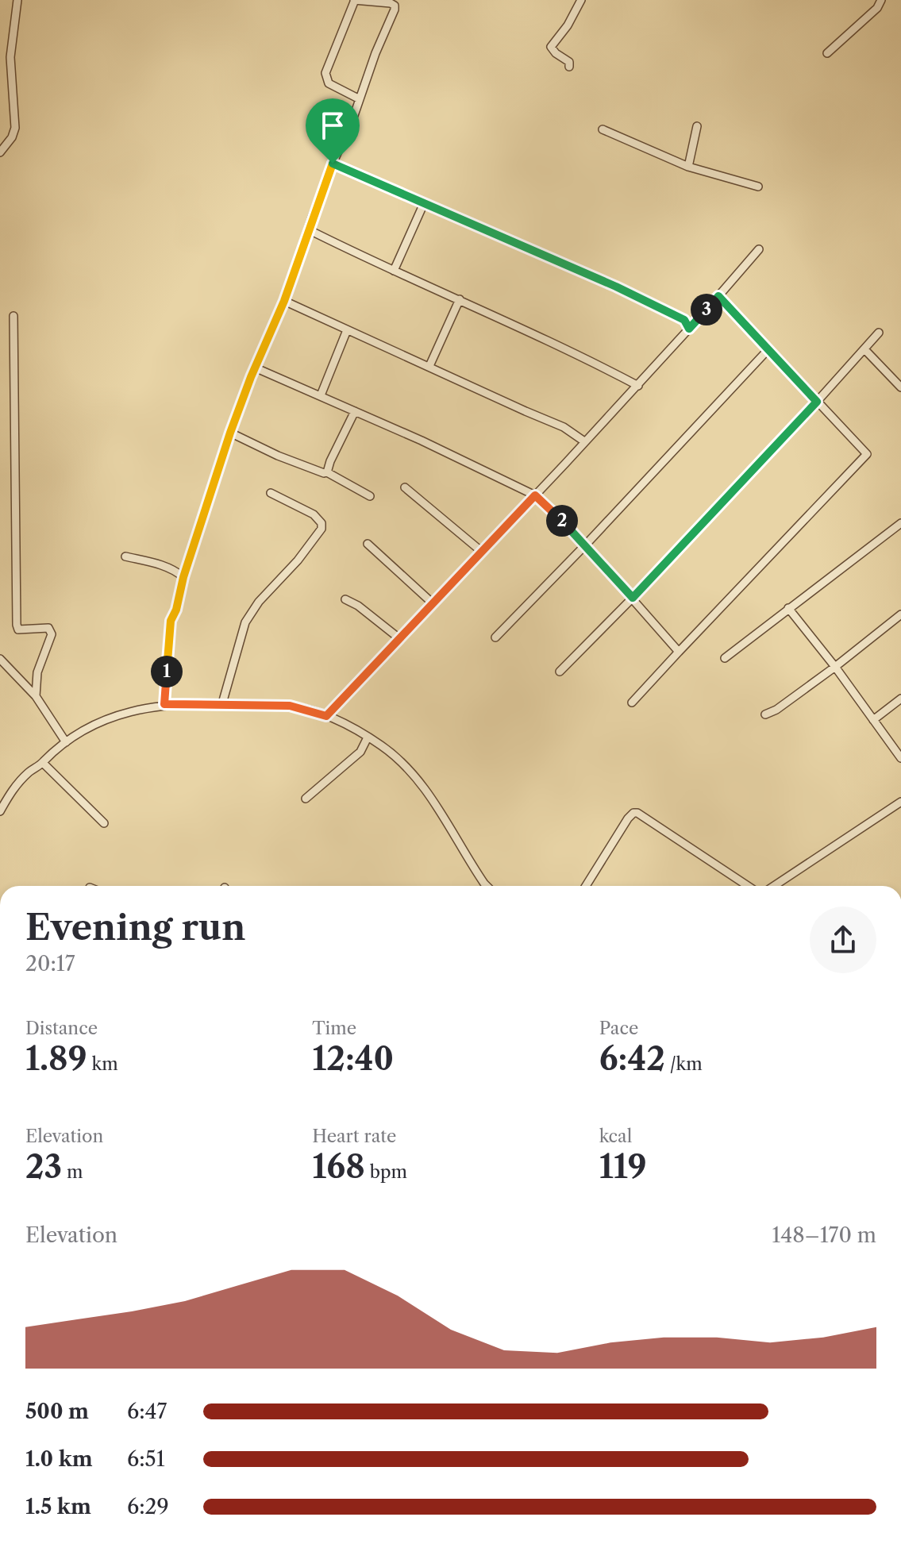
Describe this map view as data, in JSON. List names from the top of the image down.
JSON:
{
  "page": {
    "pins": ["3", "2", "1"],
    "heading": ["Evening run", "20:17"],
    "stats": [
      ["Distance", "1.89 km"],
      ["Time", "12:40"],
      ["Pace", "6:42 /km"],
      ["Elevation", "23 m"],
      ["Heart rate", "168 bpm"],
      ["kcal", "119"]
    ],
    "chart": ["Elevation", "148–170 m"],
    "list": [
      {
        "name": "500 m",
        "note": "6:47"
      },
      {
        "name": "1.0 km",
        "note": "6:51"
      },
      {
        "name": "1.5 km",
        "note": "6:29"
      }
    ]
  }
}
